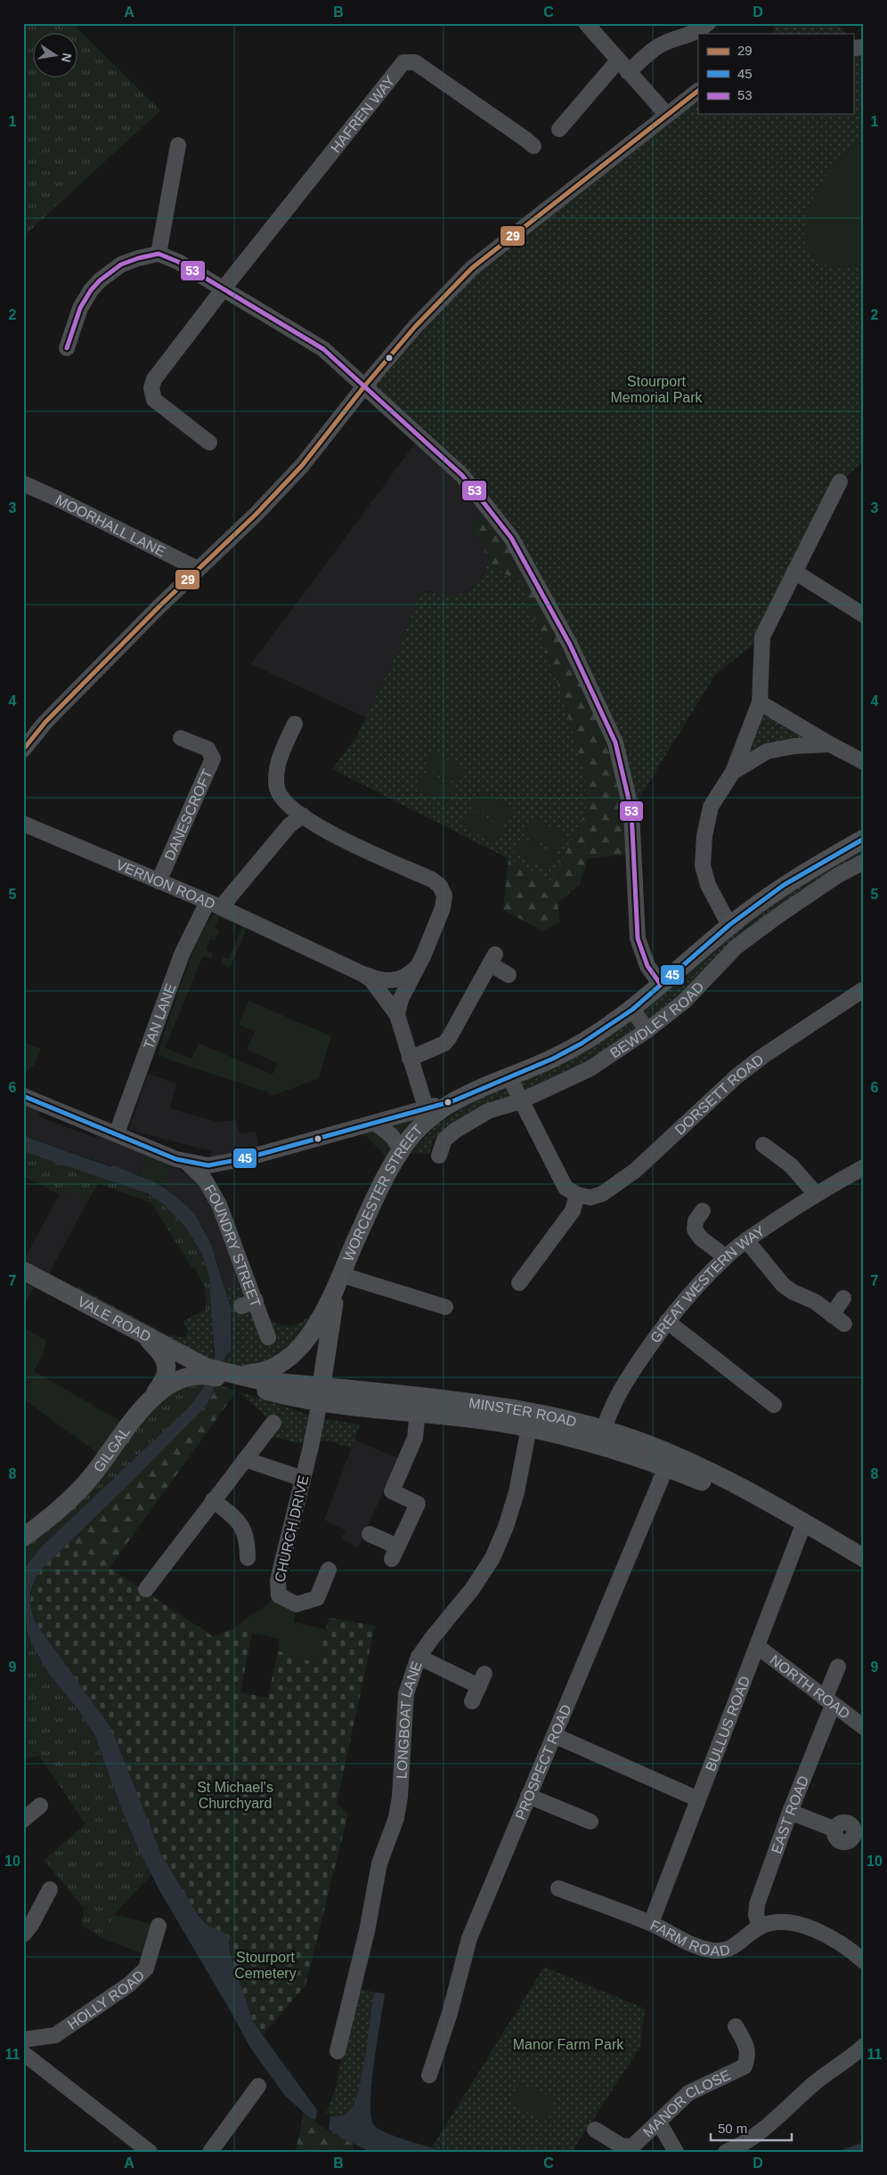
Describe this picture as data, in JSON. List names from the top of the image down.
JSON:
{
  "streets": {
    "main road": [
      "BEWDLEY ROAD",
      "WORCESTER STREET",
      "VALE ROAD",
      "MINSTER ROAD",
      "GILGAL"
    ],
    "street": [
      "HAFREN WAY",
      "MOORHALL LANE",
      "DANESCROFT",
      "VERNON ROAD",
      "TAN LANE",
      "DORSETT ROAD",
      "FOUNDRY STREET",
      "GREAT WESTERN WAY",
      "CHURCH DRIVE",
      "NORTH ROAD",
      "LONGBOAT LANE",
      "BULLUS ROAD",
      "PROSPECT ROAD",
      "EAST ROAD",
      "FARM ROAD",
      "HOLLY ROAD",
      "MANOR CLOSE"
    ]
  },
  "crossings": [
    ["DANESCROFT", "VERNON ROAD"],
    ["VERNON ROAD", "TAN LANE"],
    ["VERNON ROAD", "BEWDLEY ROAD"],
    ["BEWDLEY ROAD", "WORCESTER STREET"],
    ["BEWDLEY ROAD", "FOUNDRY STREET"],
    ["WORCESTER STREET", "VALE ROAD"],
    ["WORCESTER STREET", "MINSTER ROAD"],
    ["WORCESTER STREET", "GILGAL"],
    ["WORCESTER STREET", "CHURCH DRIVE"],
    ["GREAT WESTERN WAY", "MINSTER ROAD"],
    ["VALE ROAD", "MINSTER ROAD"],
    ["VALE ROAD", "GILGAL"],
    ["MINSTER ROAD", "GILGAL"],
    ["MINSTER ROAD", "CHURCH DRIVE"],
    ["MINSTER ROAD", "LONGBOAT LANE"],
    ["MINSTER ROAD", "BULLUS ROAD"],
    ["MINSTER ROAD", "PROSPECT ROAD"],
    ["NORTH ROAD", "BULLUS ROAD"],
    ["NORTH ROAD", "EAST ROAD"],
    ["BULLUS ROAD", "FARM ROAD"],
    ["EAST ROAD", "FARM ROAD"]
  ],
  "parks": [
    "Stourport Memorial Park",
    "St Michael's Churchyard",
    "Stourport Cemetery",
    "Manor Farm Park"
  ],
  "lines": ["transit line 29", "transit line 53", "transit line 45"],
  "legend": ["29", "45", "53"],
  "scale_bar": "50 m",
  "north": "right",
  "grid": {
    "columns": [
      "A",
      "B",
      "C",
      "D"
    ],
    "rows": [
      "1",
      "2",
      "3",
      "4",
      "5",
      "6",
      "7",
      "8",
      "9",
      "10",
      "11"
    ]
  }
}
